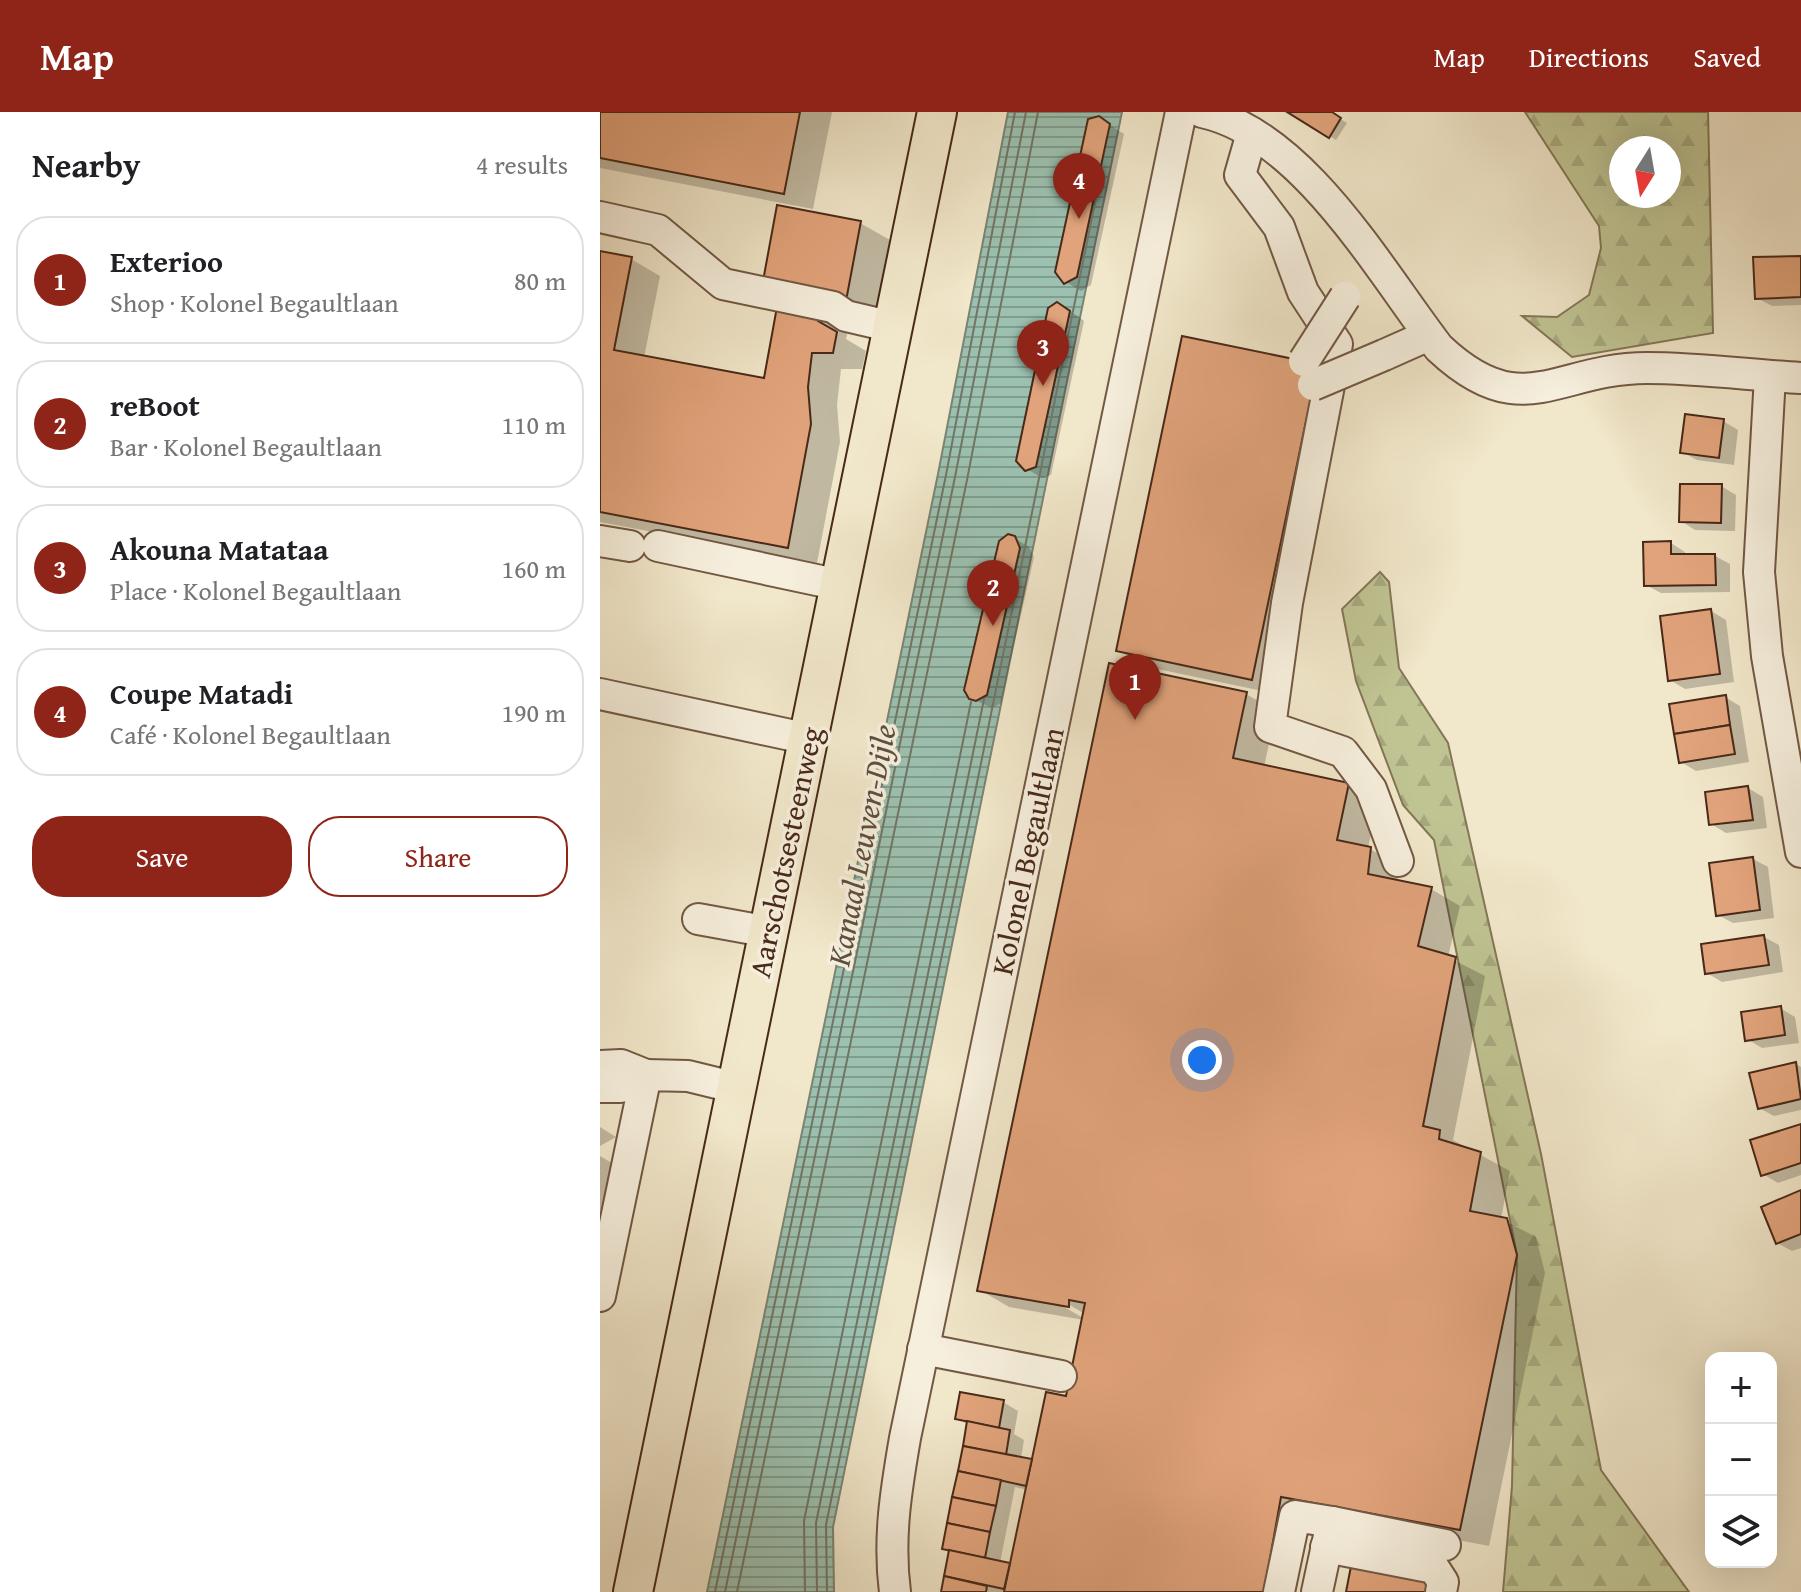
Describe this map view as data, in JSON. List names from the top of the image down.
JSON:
{
  "streets": {
    "main road": ["Aarschotsesteenweg"],
    "street": ["Kolonel Begaultlaan"]
  },
  "water": ["Kanaal Leuven-Dijle"],
  "north": "bottom",
  "page": {
    "header": "Map",
    "nav": ["Map", "Directions", "Saved"],
    "heading": ["Nearby", "4 results"],
    "pins": [
      "4",
      "3",
      "2",
      "1"
    ],
    "list": [
      {
        "mark": "1",
        "name": "Exterioo",
        "note": "Shop · Kolonel Begaultlaan",
        "value": "80 m"
      },
      {
        "mark": "2",
        "name": "reBoot",
        "note": "Bar · Kolonel Begaultlaan",
        "value": "110 m"
      },
      {
        "mark": "3",
        "name": "Akouna Matataa",
        "note": "Place · Kolonel Begaultlaan",
        "value": "160 m"
      },
      {
        "mark": "4",
        "name": "Coupe Matadi",
        "note": "Café · Kolonel Begaultlaan",
        "value": "190 m"
      }
    ],
    "buttons": ["Save", "Share"],
    "map_buttons": ["+", "−"]
  }
}
